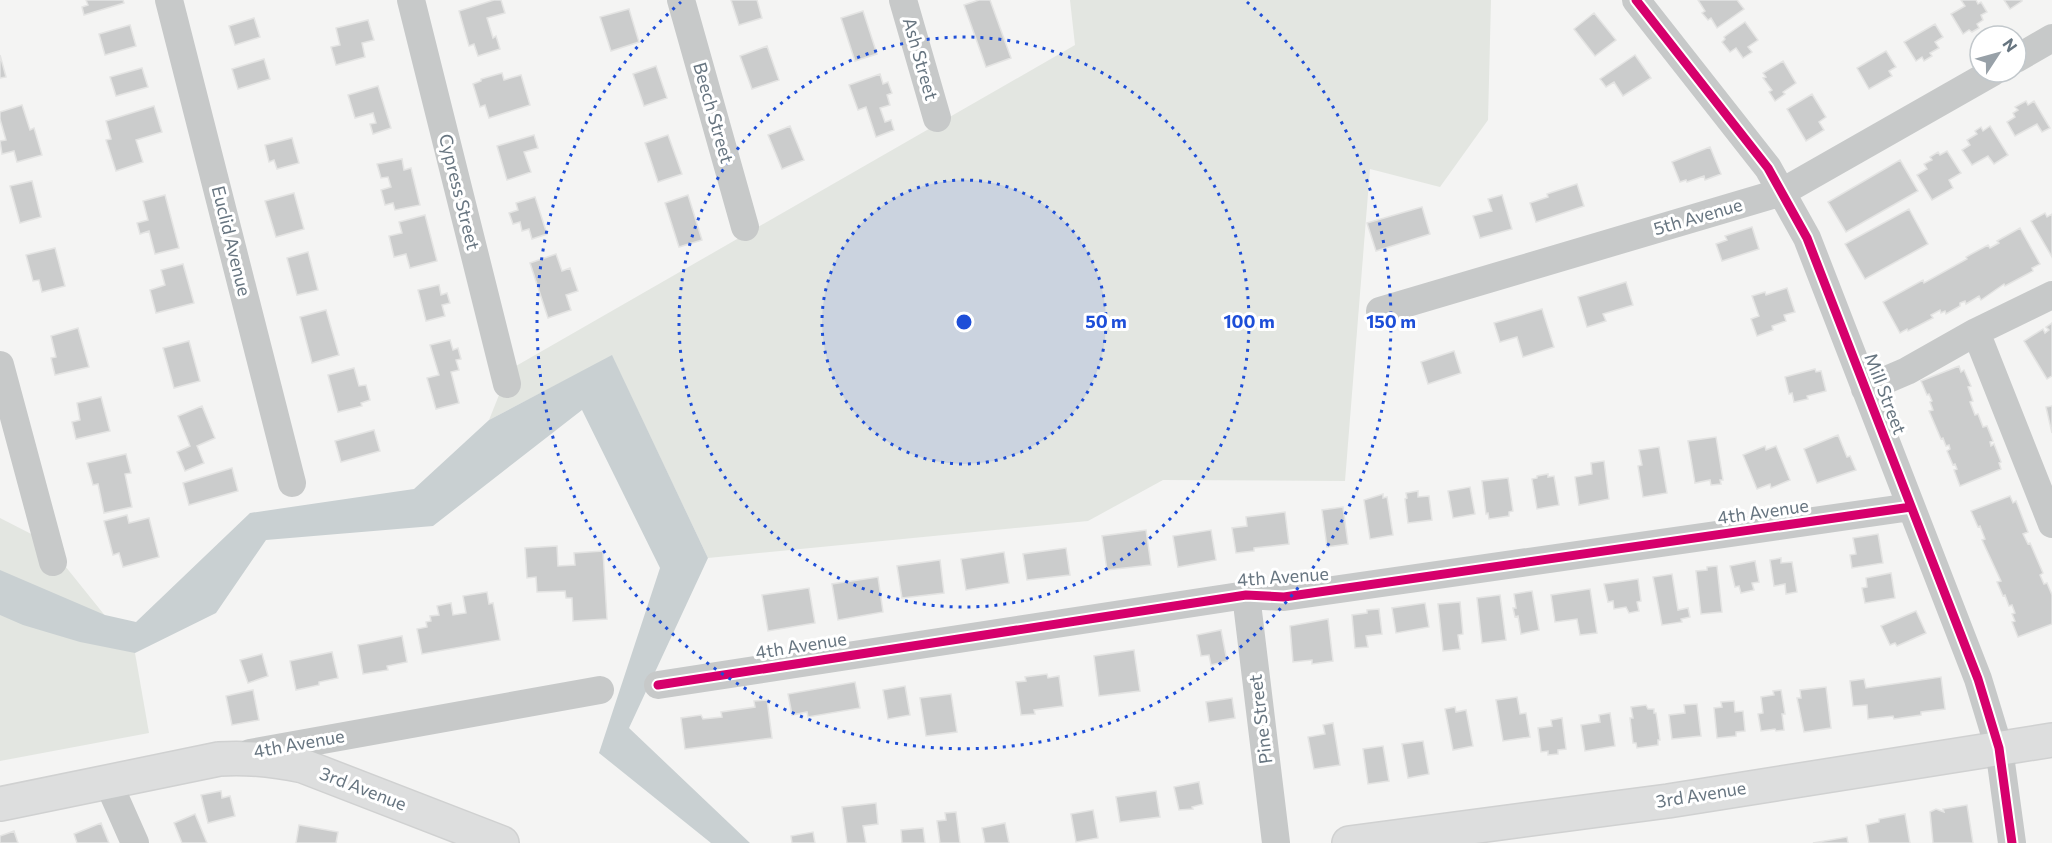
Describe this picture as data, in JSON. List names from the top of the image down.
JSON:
{
  "streets": {
    "main road": ["4th Avenue", "3rd Avenue"],
    "street": [
      "Ash Street",
      "Beech Street",
      "Cypress Street",
      "5th Avenue",
      "Euclid Avenue",
      "Mill Street",
      "Pine Street"
    ]
  },
  "crossings": [
    ["5th Avenue", "Mill Street"],
    ["Mill Street", "4th Avenue"],
    ["Mill Street", "3rd Avenue"],
    ["4th Avenue", "Pine Street"],
    ["4th Avenue", "3rd Avenue"]
  ],
  "north": "top right",
  "rings": ["50 m", "100 m", "150 m"]
}
